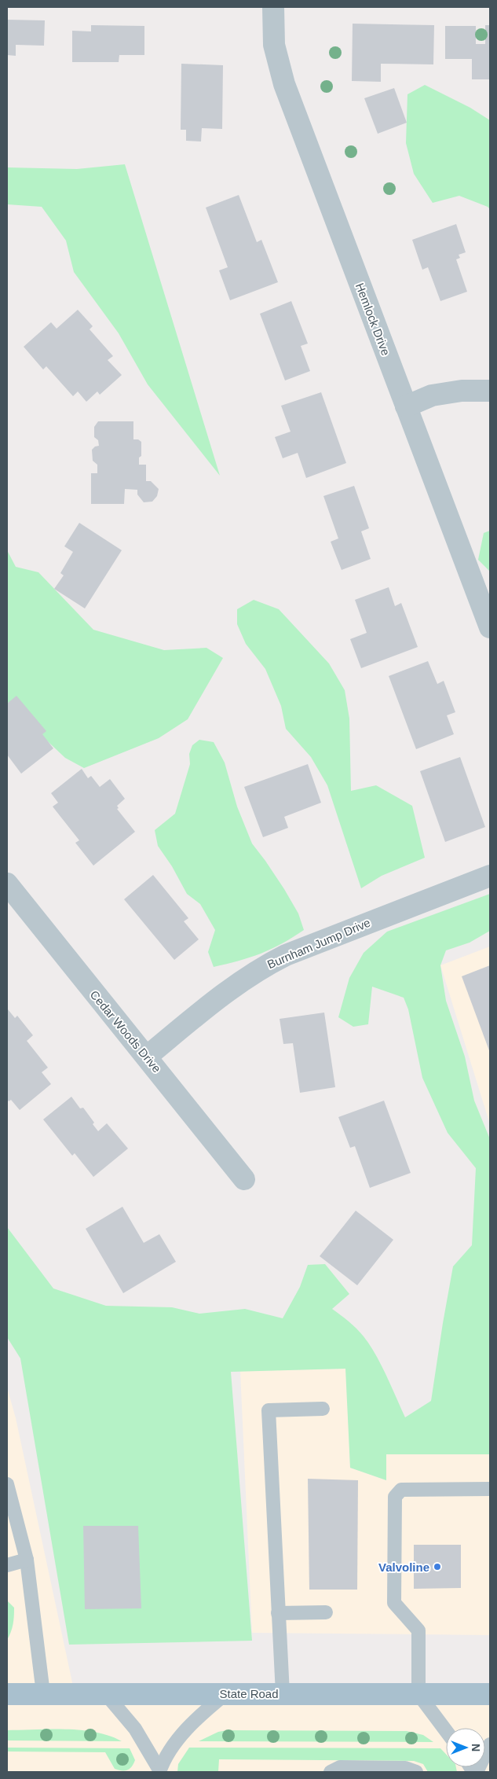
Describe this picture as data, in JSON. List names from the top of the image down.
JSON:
{
  "streets": {
    "main road": ["State Road"],
    "street": ["Hemlock Drive", "Burnham Jump Drive", "Cedar Woods Drive"]
  },
  "crossings": [
    ["Burnham Jump Drive", "Cedar Woods Drive"]
  ],
  "places": ["Valvoline"],
  "north": "right"
}
